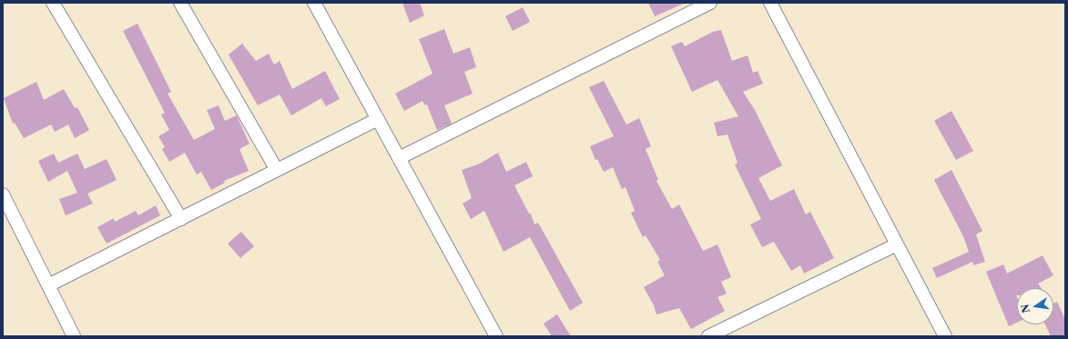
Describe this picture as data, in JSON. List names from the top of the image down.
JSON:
{
  "north": "left"
}
